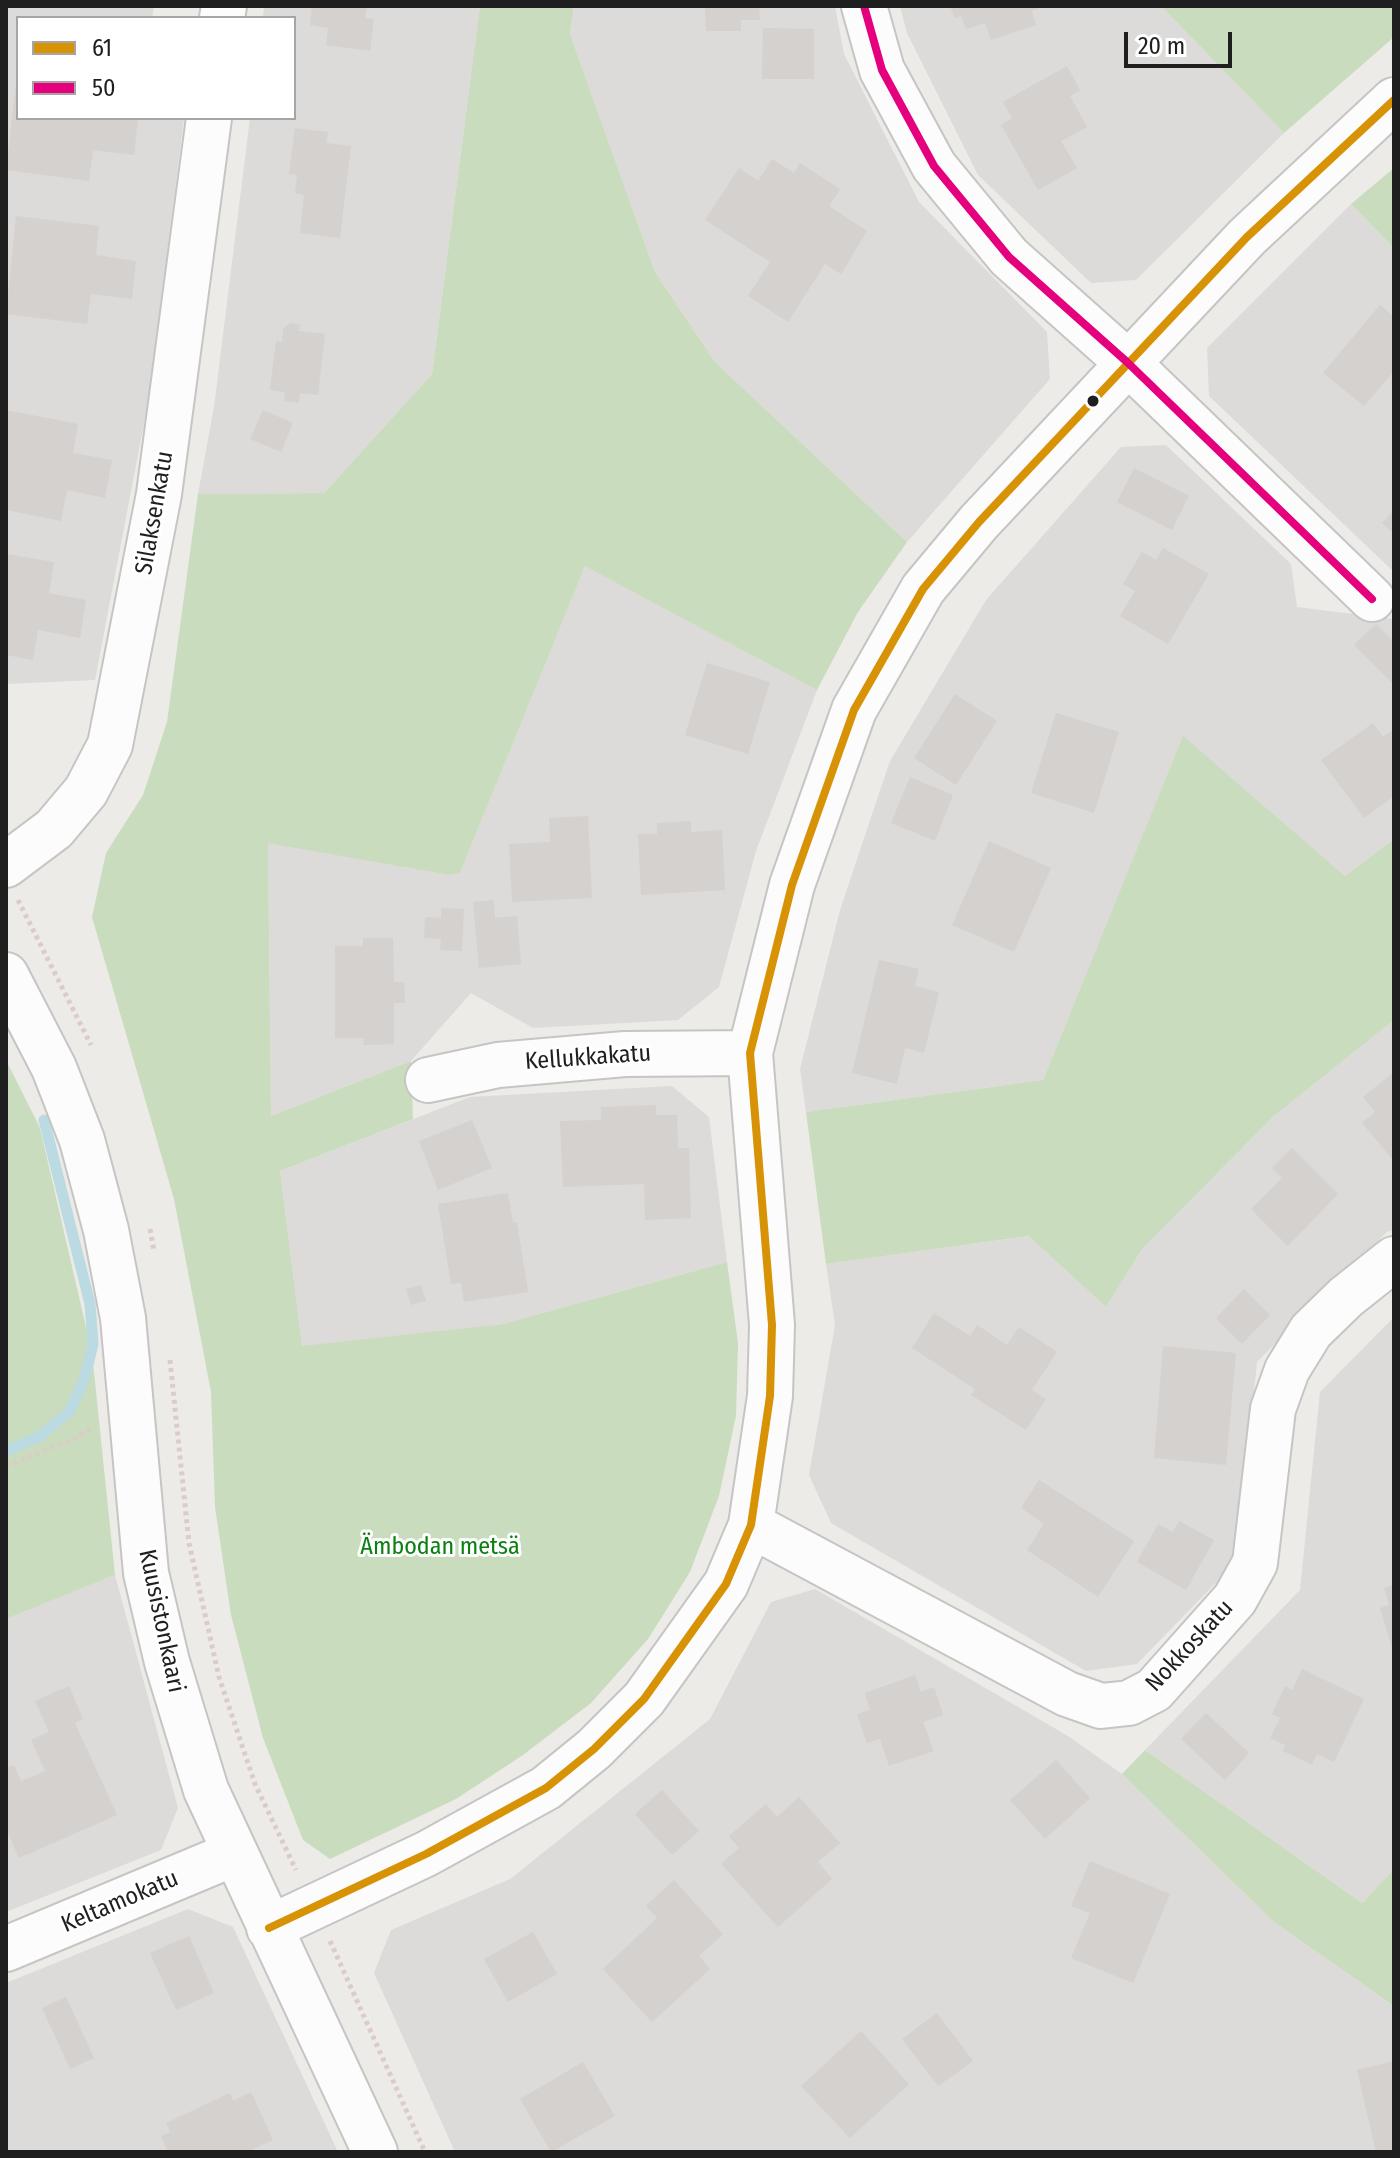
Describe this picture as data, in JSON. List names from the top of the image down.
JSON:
{
  "streets": {
    "street": [
      "Silaksenkatu",
      "Kellukkakatu",
      "Kuusistonkaari",
      "Nokkoskatu",
      "Keltamokatu"
    ]
  },
  "crossings": [
    ["Kuusistonkaari", "Keltamokatu"]
  ],
  "parks": ["Ämbodan metsä"],
  "lines": ["transit line 50", "transit line 61"],
  "legend": ["61", "50"],
  "scale_bar": "20 m"
}
